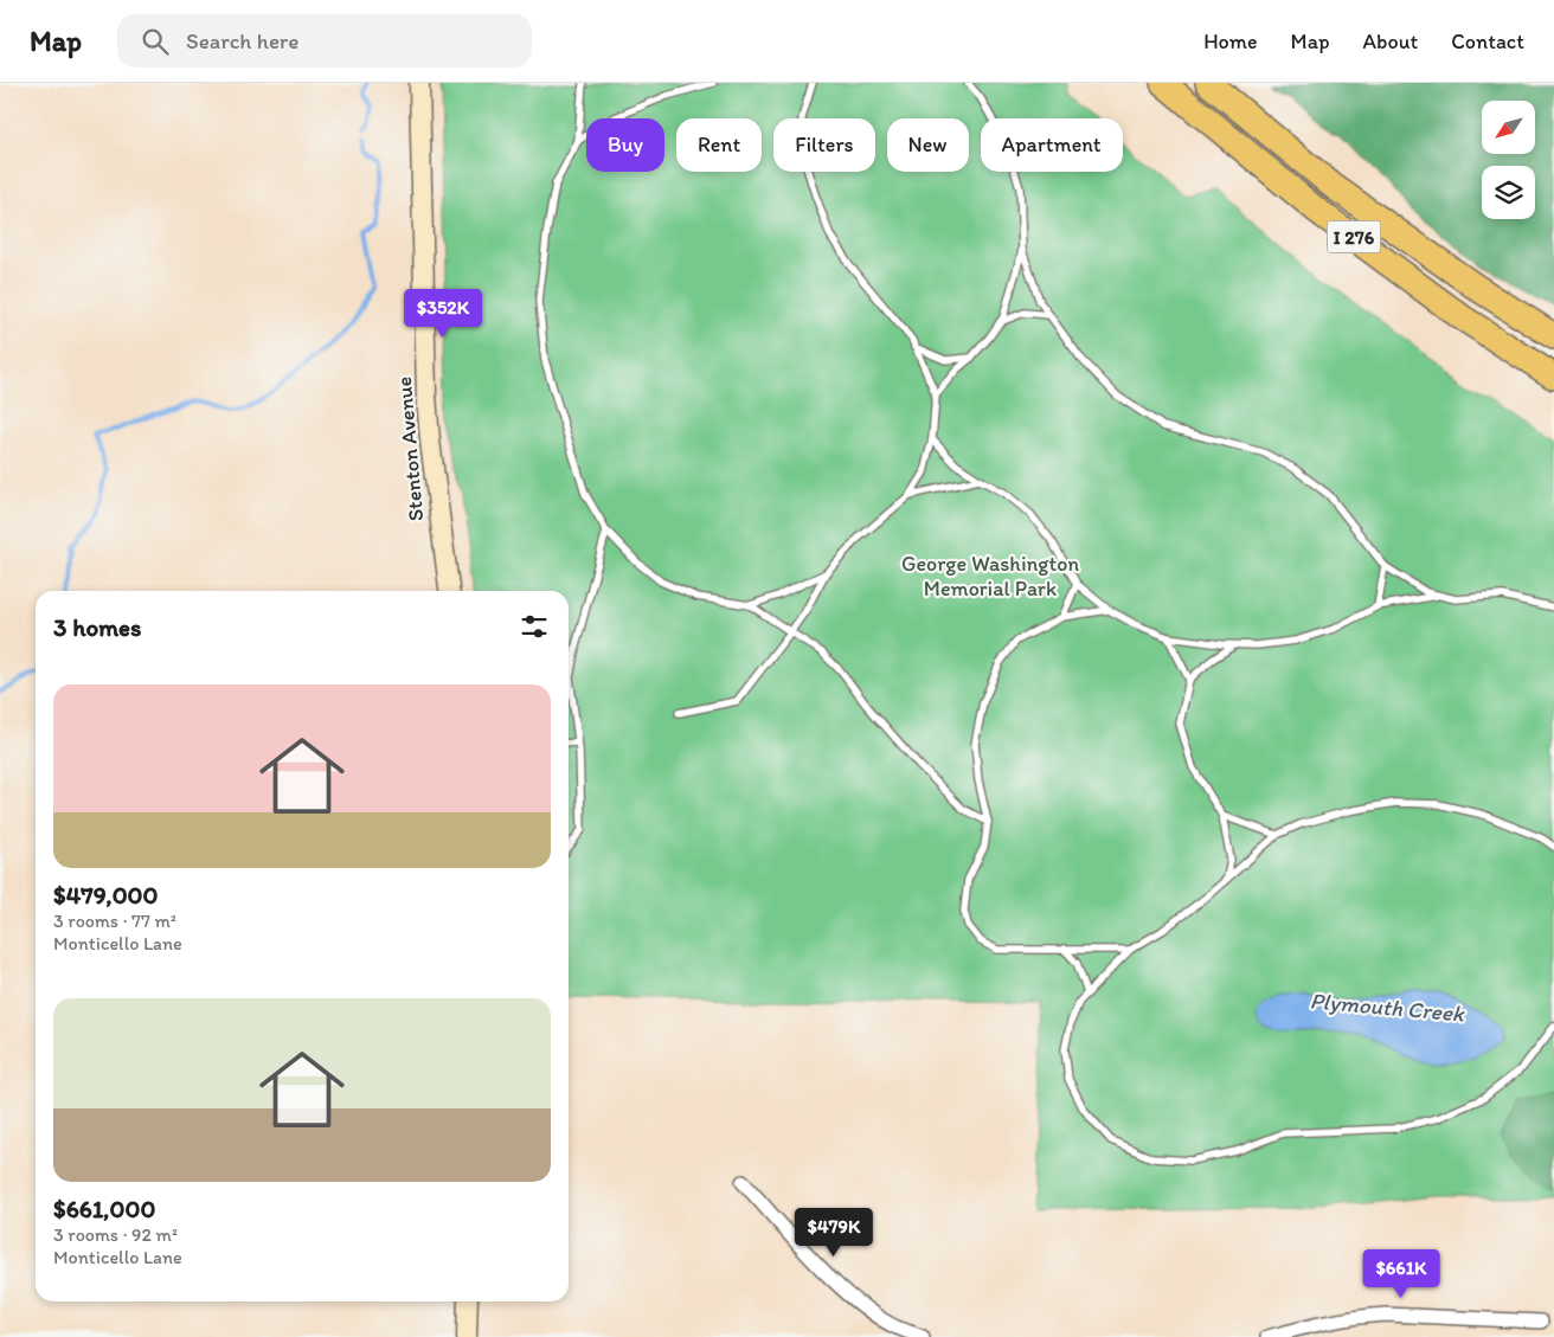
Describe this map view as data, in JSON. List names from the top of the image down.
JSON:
{
  "streets": {
    "highway": ["I 276"],
    "main road": ["Stenton Avenue"]
  },
  "water": ["Plymouth Creek"],
  "parks": ["George Washington Memorial Park"],
  "north": "bottom left",
  "page": {
    "header": "Map",
    "search": "Search here",
    "nav": [
      "Home",
      "Map",
      "About",
      "Contact"
    ],
    "chip": [
      "Buy",
      "Rent",
      "Filters",
      "New",
      "Apartment"
    ],
    "price": ["$352K", "$479K", "$661K"],
    "heading": "3 homes",
    "list": [
      {
        "name": "$479,000",
        "note": "3 rooms · 77 m² · Monticello Lane"
      },
      {
        "name": "$661,000",
        "note": "3 rooms · 92 m² · Monticello Lane"
      }
    ]
  }
}
